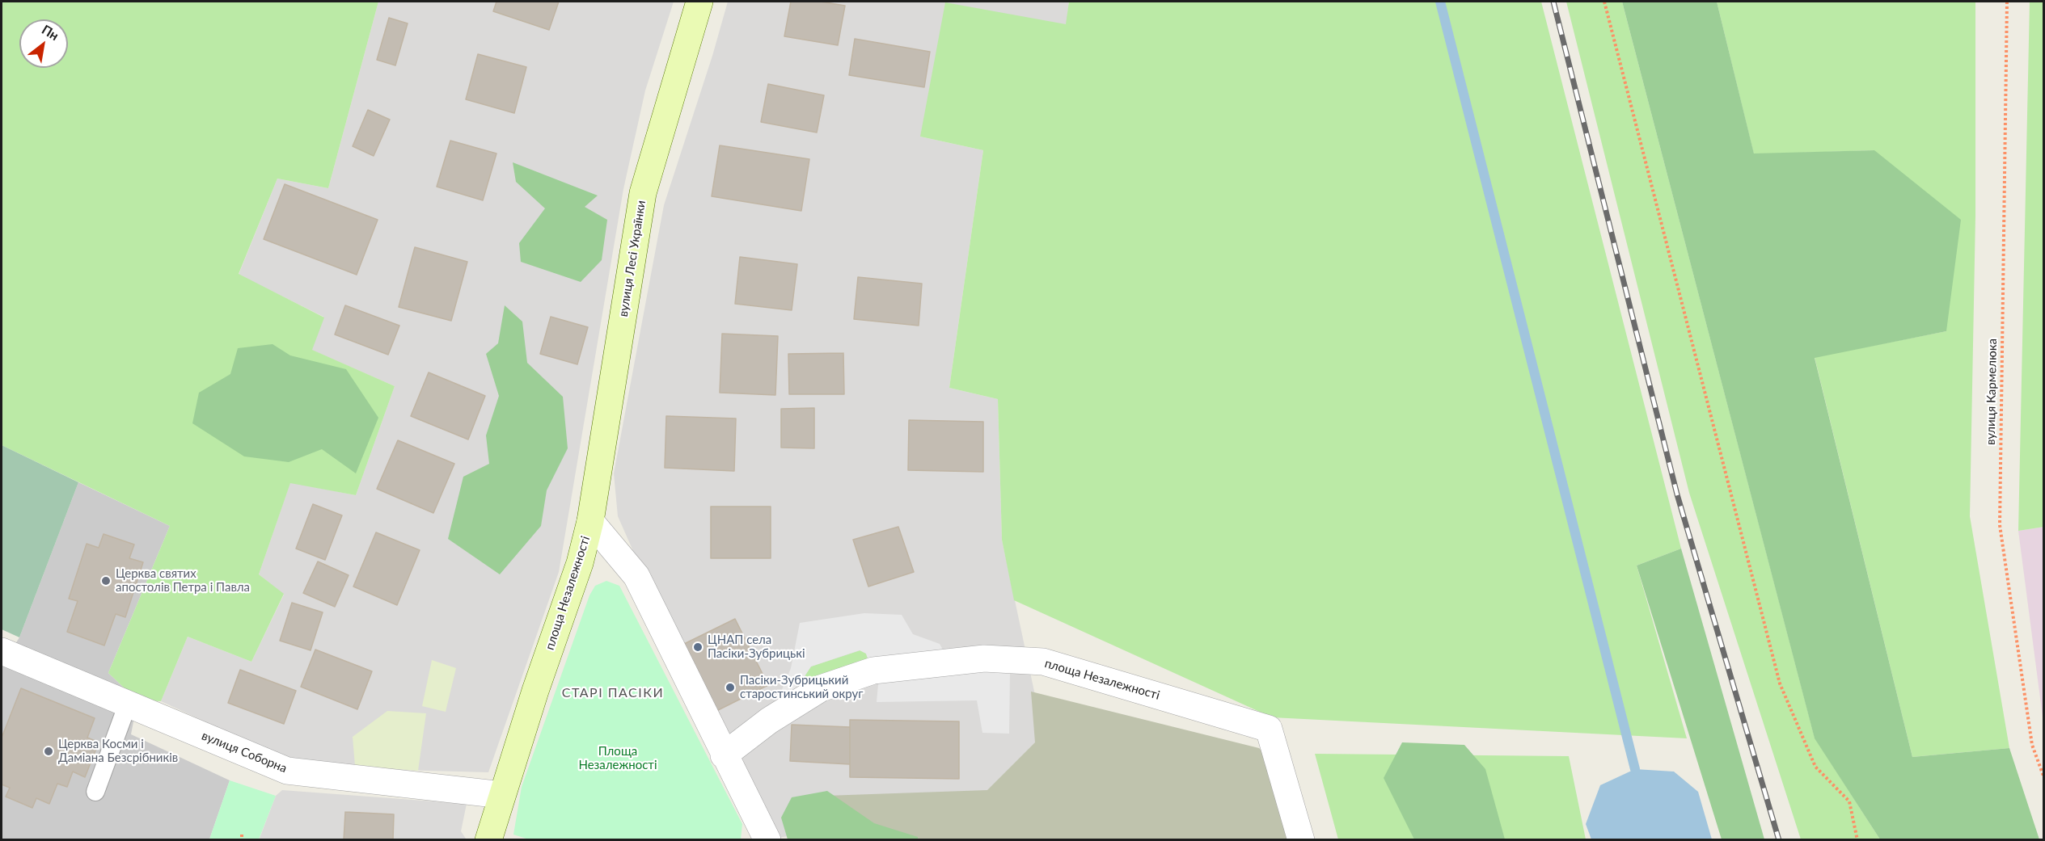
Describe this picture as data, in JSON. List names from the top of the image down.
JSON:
{
  "streets": {
    "main road": ["вулиця Лесі Українки", "площа Незалежності"],
    "street": ["вулиця Соборна"],
    "path": ["вулиця Кармелюка"]
  },
  "crossings": [
    ["вулиця Лесі Українки", "площа Незалежності"],
    ["площа Незалежності", "вулиця Соборна"]
  ],
  "districts": ["СТАРІ ПАСІКИ"],
  "parks": ["Площа Незалежності"],
  "places": [
    "Церква святих апостолів Петра і Павла",
    "ЦНАП села Пасіки-Зубрицькі",
    "Пасіки-Зубрицький старостинський округ",
    "Церква Косми і Даміана Безсрібників"
  ],
  "north": "top right"
}
